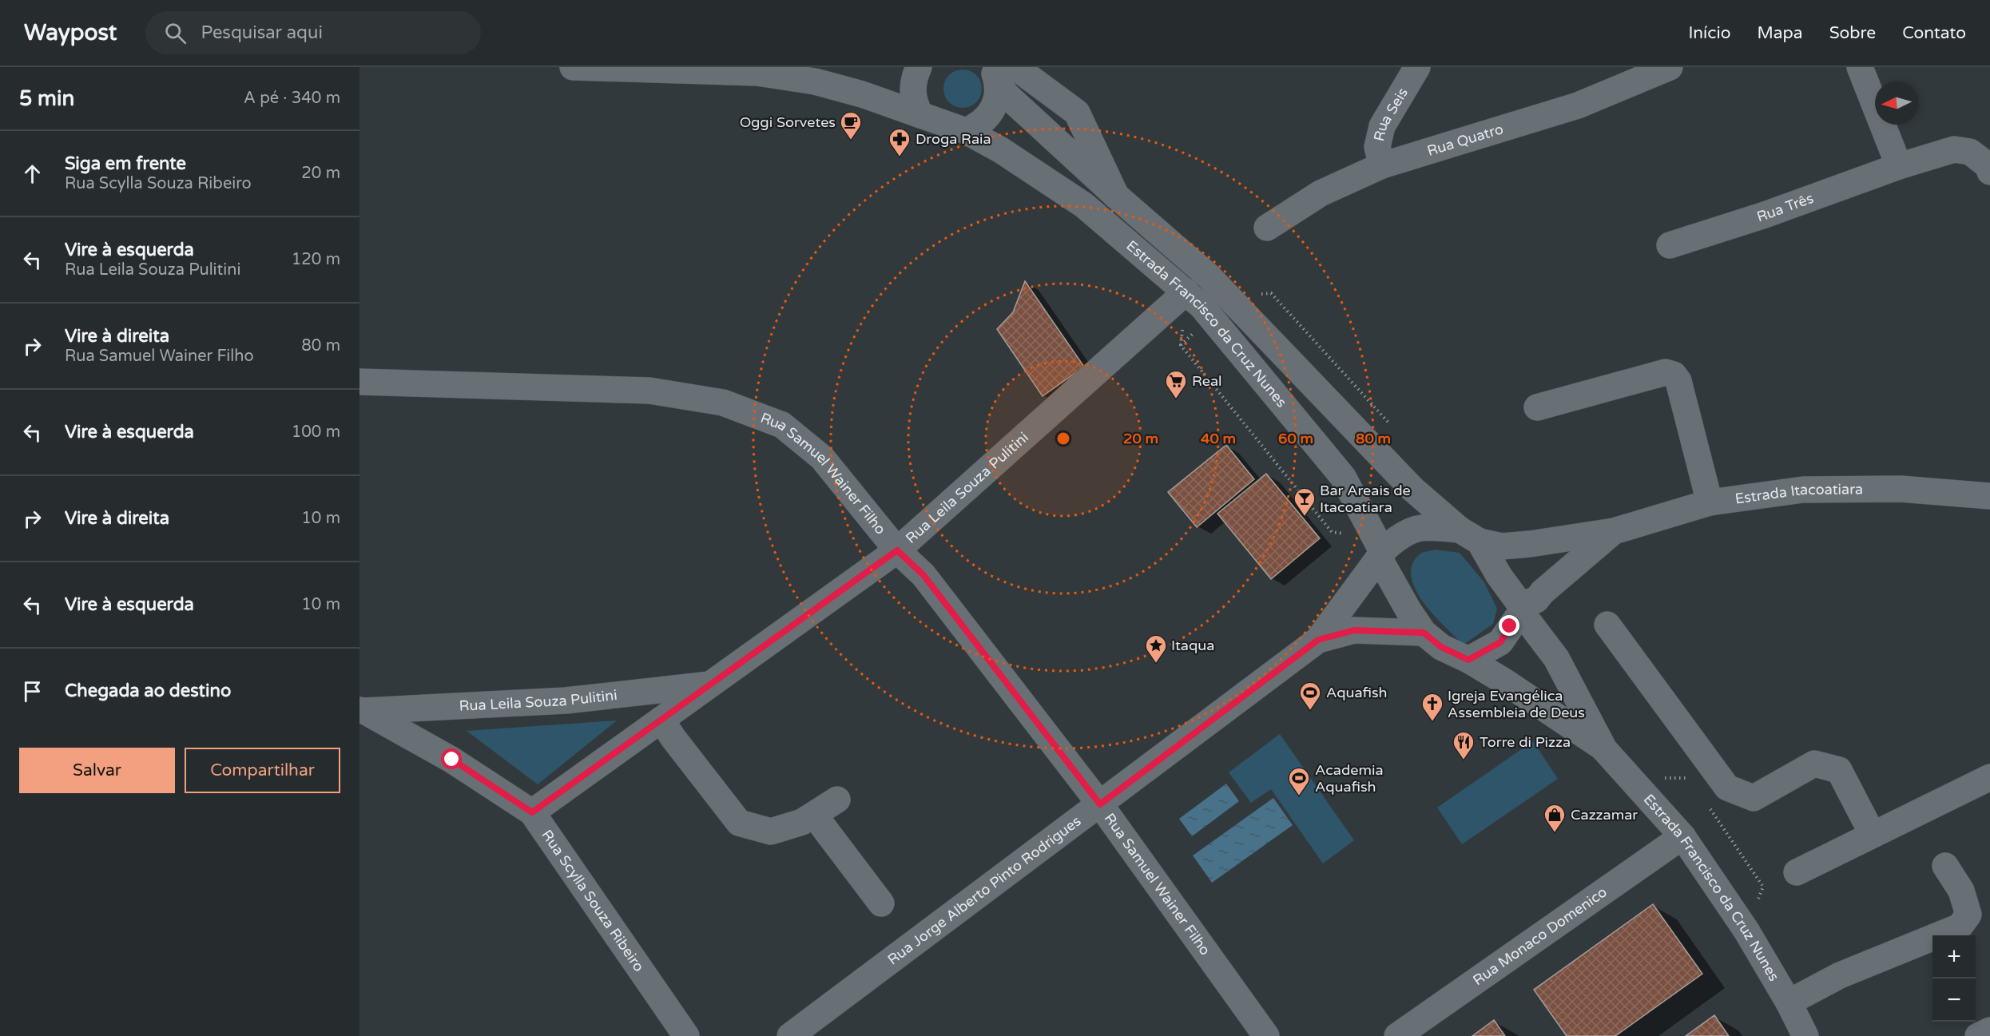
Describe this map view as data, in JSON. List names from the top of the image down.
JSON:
{
  "streets": {
    "street": [
      "Rua Seis",
      "Rua Quatro",
      "Rua Três",
      "Estrada Francisco da Cruz Nunes",
      "Rua Samuel Wainer Filho",
      "Rua Leila Souza Pulitini",
      "Estrada Itacoatiara",
      "Rua Jorge Alberto Pinto Rodrigues",
      "Rua Scylla Souza Ribeiro",
      "Rua Monaco Domenico"
    ]
  },
  "crossings": [
    ["Rua Seis", "Rua Quatro"],
    ["Estrada Francisco da Cruz Nunes", "Rua Leila Souza Pulitini"],
    ["Estrada Francisco da Cruz Nunes", "Estrada Itacoatiara"],
    ["Estrada Francisco da Cruz Nunes", "Rua Jorge Alberto Pinto Rodrigues"],
    ["Estrada Francisco da Cruz Nunes", "Rua Monaco Domenico"],
    ["Rua Samuel Wainer Filho", "Rua Leila Souza Pulitini"],
    ["Rua Samuel Wainer Filho", "Rua Jorge Alberto Pinto Rodrigues"],
    ["Rua Leila Souza Pulitini", "Rua Scylla Souza Ribeiro"],
    ["Estrada Itacoatiara", "Rua Jorge Alberto Pinto Rodrigues"]
  ],
  "places": {
    "cafe": ["Oggi Sorvetes"],
    "pharmacy": ["Droga Raia"],
    "supermarket": ["Real"],
    "bar": ["Bar Areais de Itacoatiara"],
    "place": ["Itaqua"],
    "sports": ["Aquafish", "Academia Aquafish"],
    "church": ["Igreja Evangélica Assembleia de Deus"],
    "restaurant": ["Torre di Pizza"],
    "shop": ["Cazzamar"]
  },
  "north": "left",
  "page": {
    "header": "Waypost",
    "search": "Pesquisar aqui",
    "nav": [
      "Início",
      "Mapa",
      "Sobre",
      "Contato"
    ],
    "heading": ["5 min", "A pé · 340 m"],
    "list": [
      ["Siga em frente", "Rua Scylla Souza Ribeiro", "20 m"],
      ["Vire à esquerda", "Rua Leila Souza Pulitini", "120 m"],
      ["Vire à direita", "Rua Samuel Wainer Filho", "80 m"],
      ["Vire à esquerda", "100 m"],
      ["Vire à direita", "10 m"],
      ["Vire à esquerda", "10 m"],
      "Chegada ao destino"
    ],
    "buttons": ["Salvar", "Compartilhar"],
    "map_buttons": ["+", "−"]
  },
  "rings": [
    "20 m",
    "40 m",
    "60 m",
    "80 m"
  ]
}
